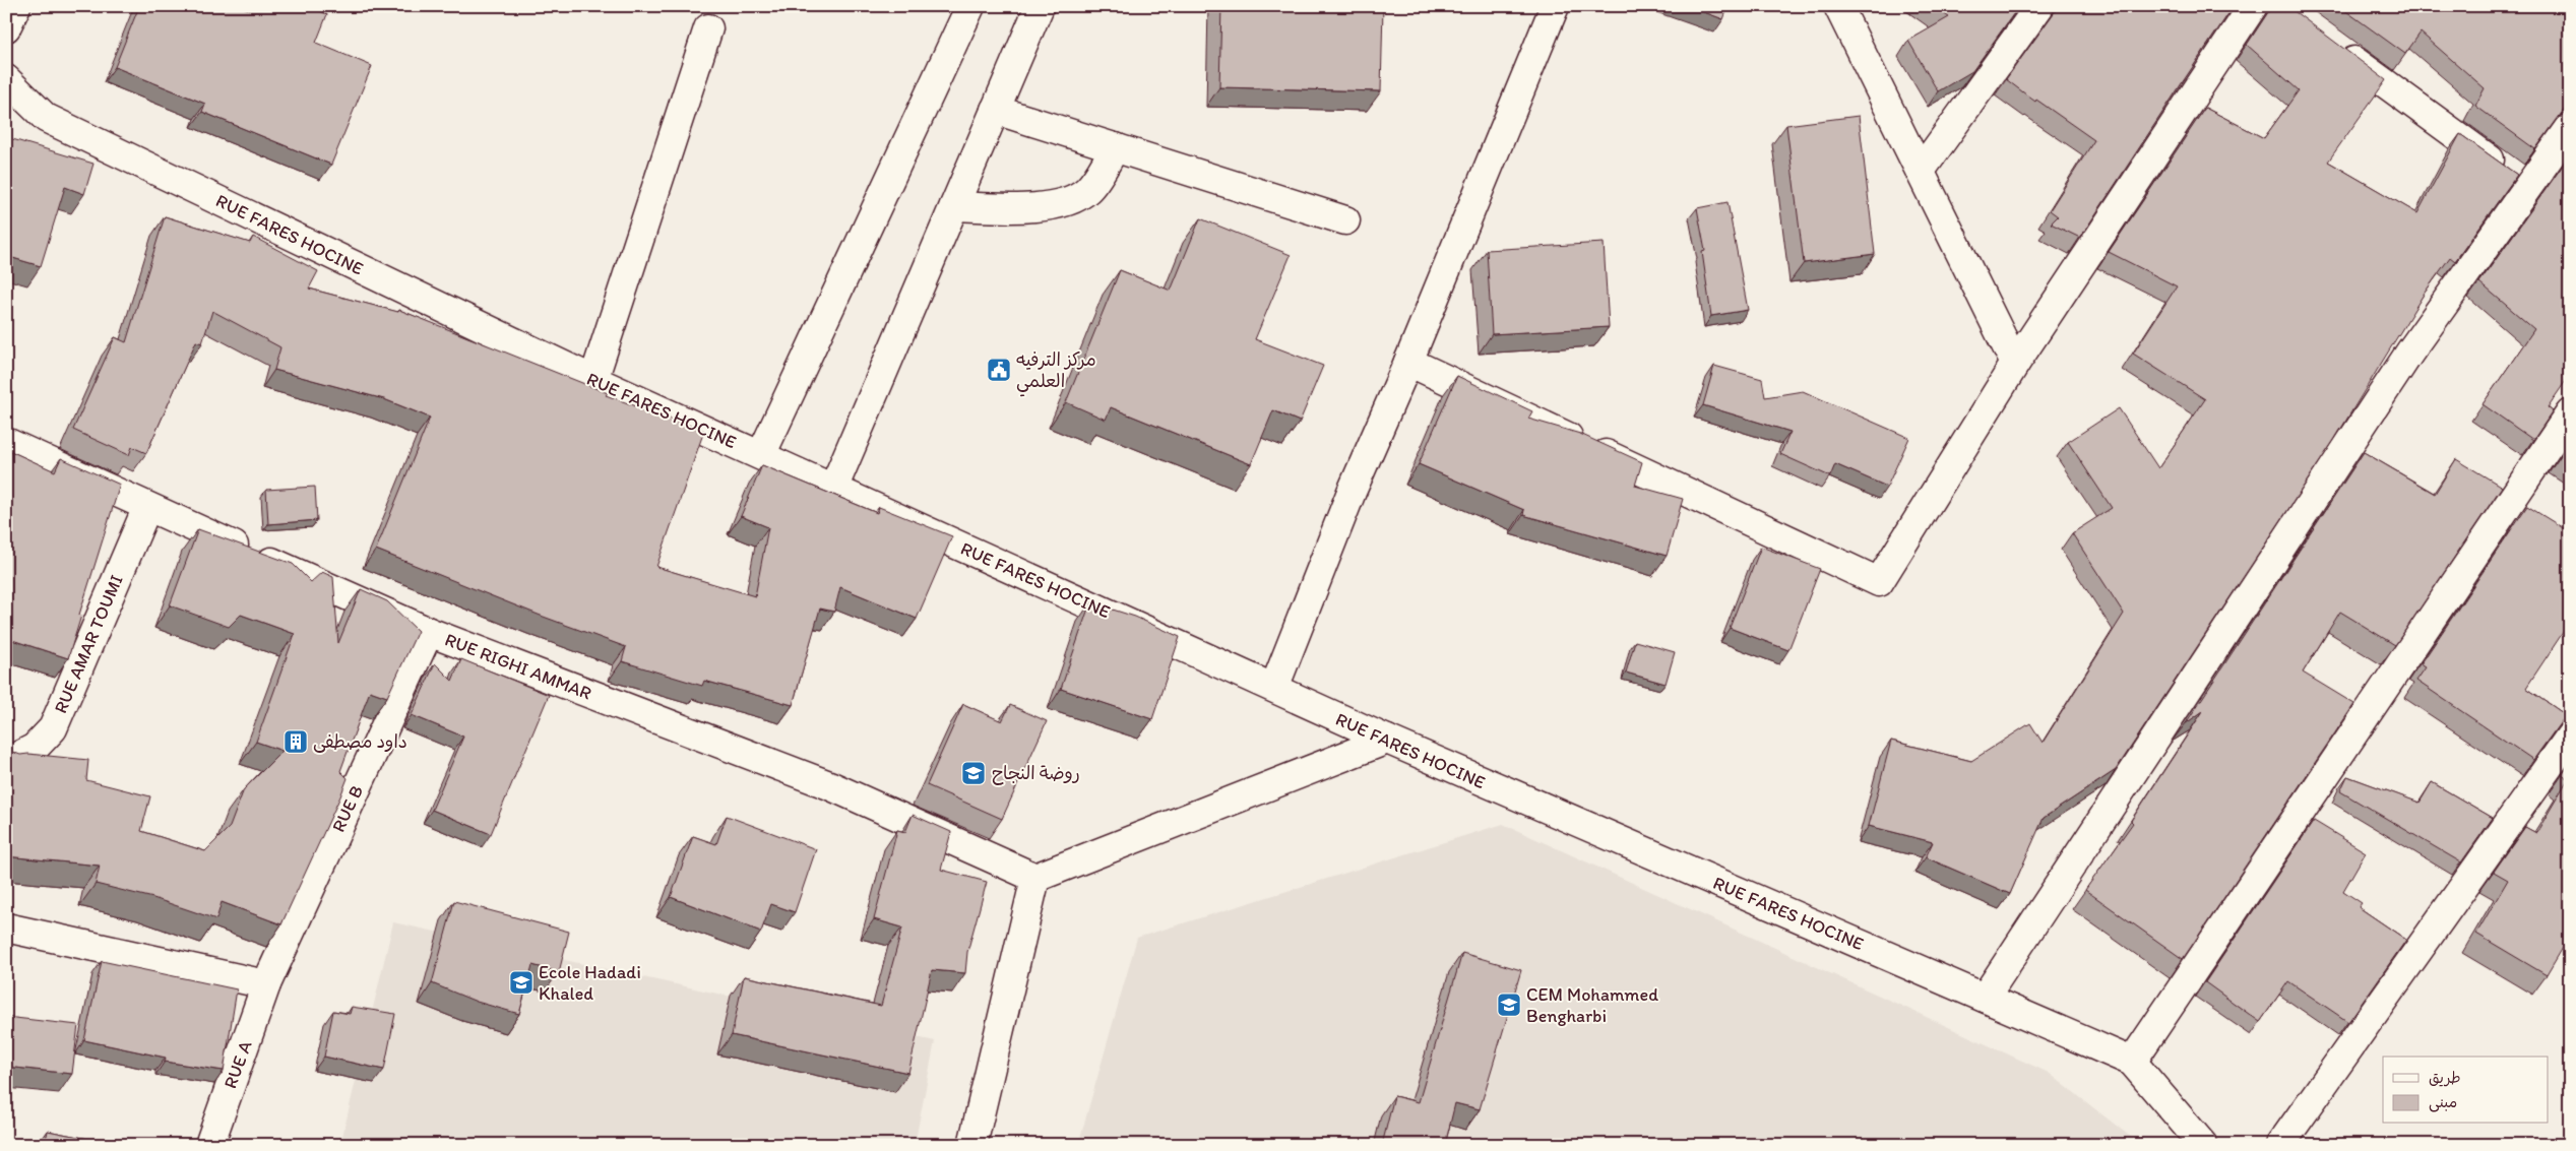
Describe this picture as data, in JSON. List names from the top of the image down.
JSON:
{
  "streets": {
    "street": [
      "RUE FARES HOCINE",
      "RUE AMAR TOUMI",
      "RUE RIGHI AMMAR",
      "RUE B",
      "RUE A"
    ]
  },
  "crossings": [
    ["RUE AMAR TOUMI", "RUE RIGHI AMMAR"],
    ["RUE RIGHI AMMAR", "RUE B"],
    ["RUE B", "RUE A"]
  ],
  "places": {
    "public building": ["مركز الترفيه العلمي"],
    "building": ["داود مصطفى"],
    "school or university": ["روضة النجاح", "Ecole Hadadi Khaled", "CEM Mohammed Bengharbi"]
  },
  "legend": ["طريق", "مبنى"]
}
